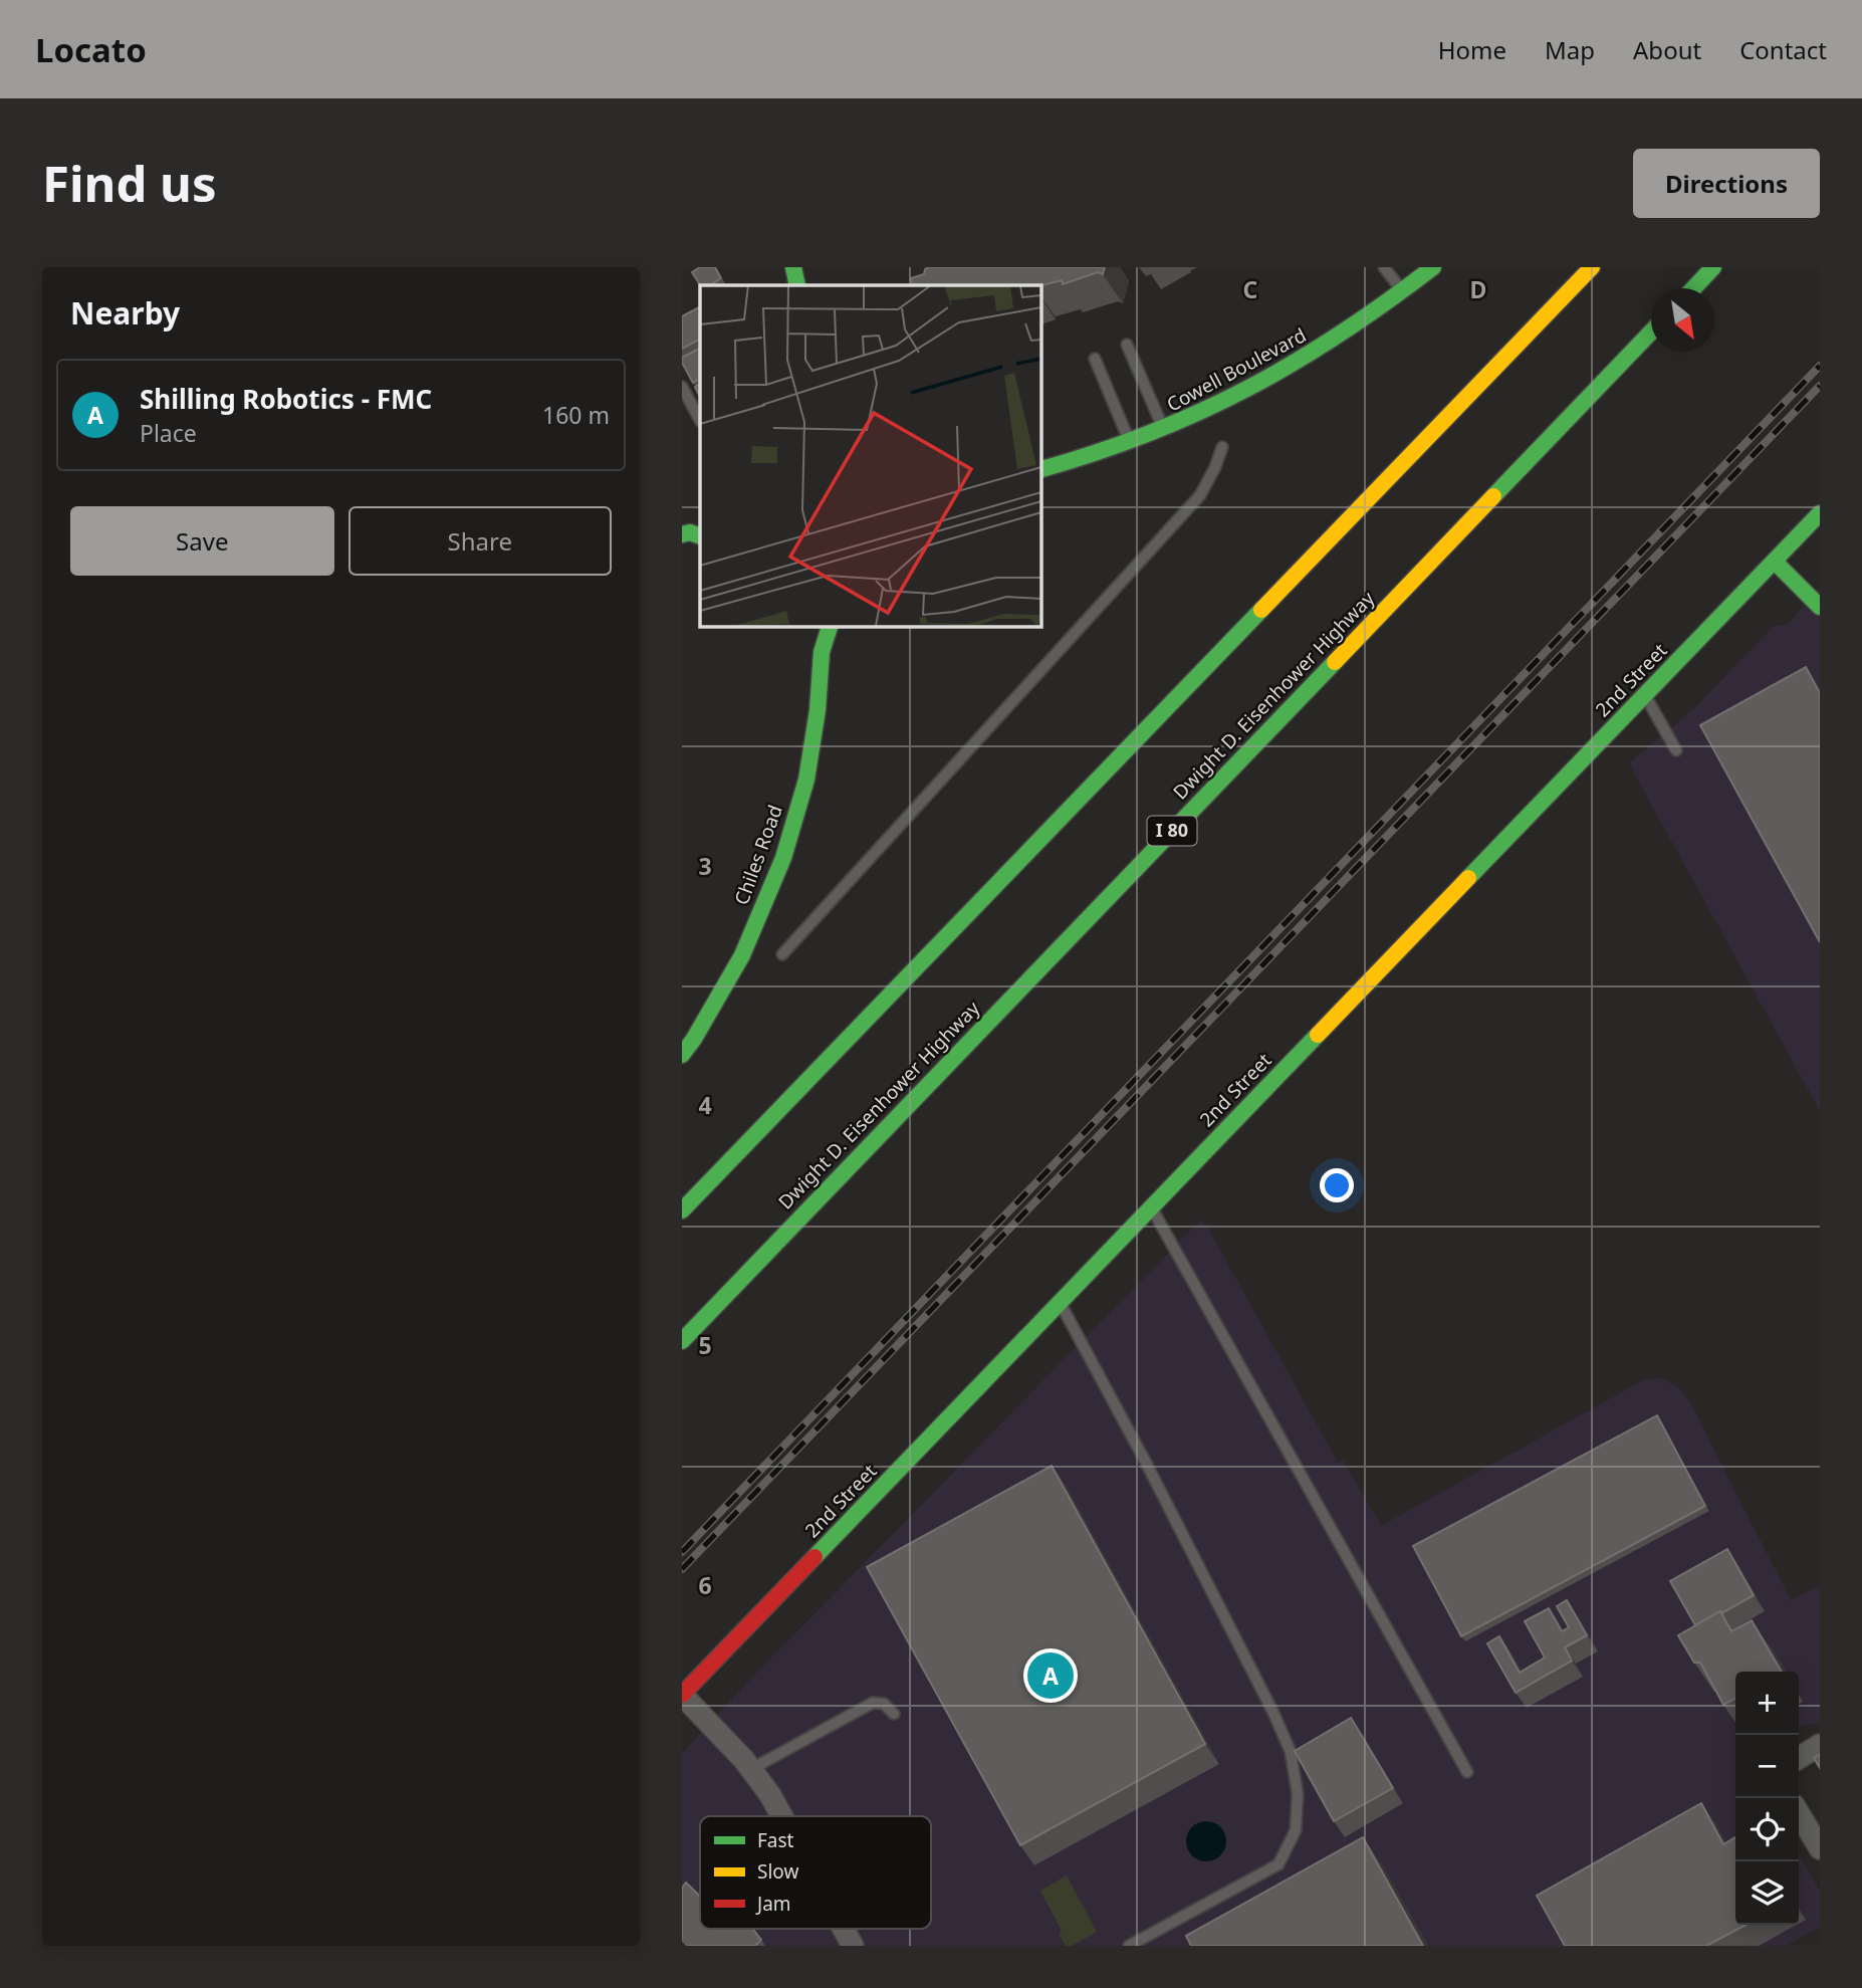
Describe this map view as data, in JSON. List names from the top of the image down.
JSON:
{
  "streets": {
    "main road": [
      "Cowell Boulevard",
      "2nd Street",
      "Dwight D. Eisenhower Highway",
      "I 80",
      "Chiles Road"
    ]
  },
  "legend": ["Fast", "Slow", "Jam"],
  "north": "bottom right",
  "page": {
    "header": "Locato",
    "nav": [
      "Home",
      "Map",
      "About",
      "Contact"
    ],
    "buttons": [
      "Directions",
      ["Save", "Share"]
    ],
    "title": "Find us",
    "heading": "Nearby",
    "list": [
      {
        "mark": "A",
        "name": "Shilling Robotics - FMC",
        "note": "Place",
        "value": "160 m"
      }
    ],
    "pins": "A",
    "map_buttons": ["+", "−"]
  },
  "grid": {
    "columns": ["C", "D"],
    "rows": [
      "3",
      "4",
      "5",
      "6"
    ]
  }
}
